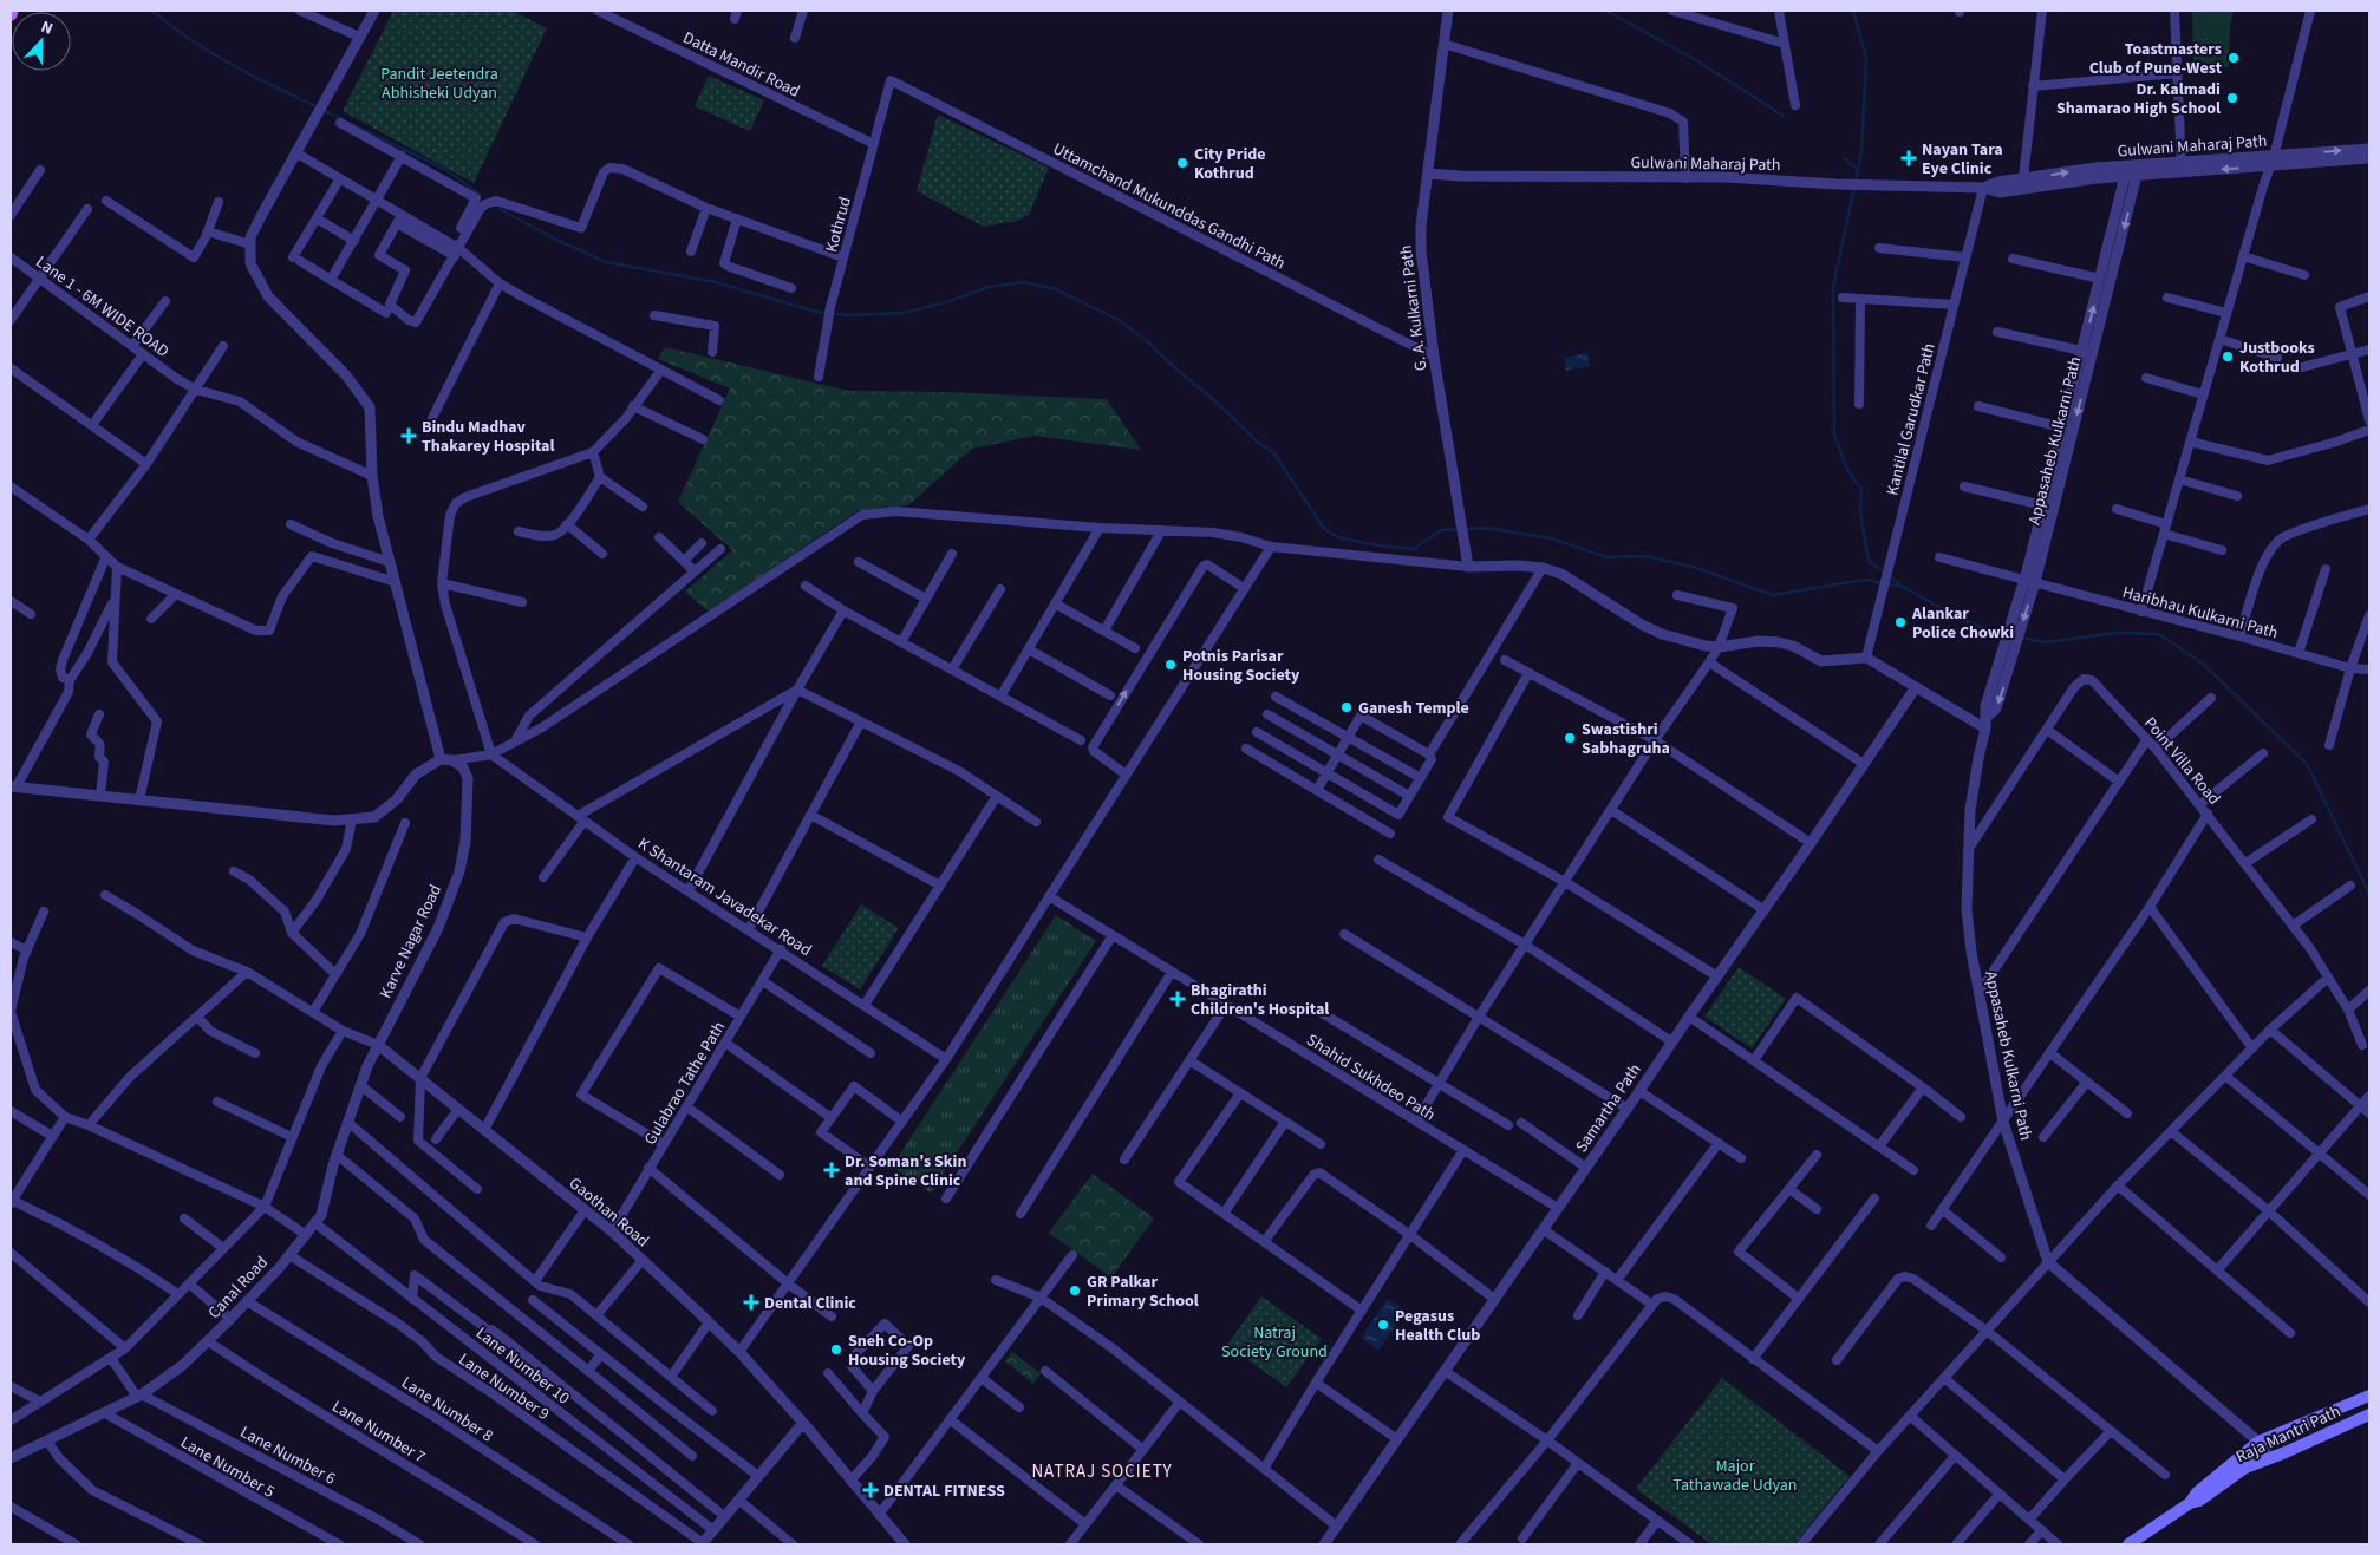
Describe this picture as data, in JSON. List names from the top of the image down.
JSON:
{
  "streets": {
    "main road": ["Raja Mantri Path"],
    "street": [
      "Datta Mandir Road",
      "Gulwani Maharaj Path",
      "Uttamchand Mukunddas Gandhi Path",
      "Kothrud",
      "Lane 1 - 6M WIDE ROAD",
      "G. A. Kulkarni Path",
      "Kantilal Garudkar Path",
      "Appasaheb Kulkarni Path",
      "Haribhau Kulkarni Path",
      "Point Villa Road",
      "K Shantaram Javadekar Road",
      "Karve Nagar Road",
      "Shahid Sukhdeo Path",
      "Gulabrao Tathe Path",
      "Samartha Path",
      "Gaothan Road",
      "Canal Road",
      "Lane Number 10",
      "Lane Number 9",
      "Lane Number 8",
      "Lane Number 7",
      "Lane Number 6",
      "Lane Number 5"
    ]
  },
  "crossings": [
    ["Datta Mandir Road", "Kothrud"],
    ["Gulwani Maharaj Path", "G. A. Kulkarni Path"],
    ["Gulwani Maharaj Path", "Kantilal Garudkar Path"],
    ["Gulwani Maharaj Path", "Appasaheb Kulkarni Path"],
    ["Uttamchand Mukunddas Gandhi Path", "Kothrud"],
    ["Uttamchand Mukunddas Gandhi Path", "G. A. Kulkarni Path"],
    ["Lane 1 - 6M WIDE ROAD", "Karve Nagar Road"],
    ["Appasaheb Kulkarni Path", "Haribhau Kulkarni Path"],
    ["Appasaheb Kulkarni Path", "Point Villa Road"],
    ["K Shantaram Javadekar Road", "Gulabrao Tathe Path"],
    ["Karve Nagar Road", "Gaothan Road"],
    ["Karve Nagar Road", "Canal Road"],
    ["Shahid Sukhdeo Path", "Samartha Path"],
    ["Gulabrao Tathe Path", "Gaothan Road"],
    ["Gaothan Road", "Canal Road"],
    ["Canal Road", "Lane Number 10"],
    ["Canal Road", "Lane Number 9"],
    ["Canal Road", "Lane Number 8"],
    ["Canal Road", "Lane Number 7"],
    ["Canal Road", "Lane Number 6"],
    ["Canal Road", "Lane Number 5"]
  ],
  "districts": ["NATRAJ SOCIETY"],
  "parks": ["Pandit Jeetendra Abhisheki Udyan", "Natraj Society Ground", "Major Tathawade Udyan"],
  "places": {
    "other": [
      "Toastmasters Club of Pune-West",
      "Dr. Kalmadi Shamarao High School",
      "City Pride Kothrud",
      "Justbooks Kothrud",
      "Alankar Police Chowki",
      "Potnis Parisar Housing Society",
      "Ganesh Temple",
      "Swastishri Sabhagruha",
      "GR Palkar Primary School",
      "Pegasus Health Club",
      "Sneh Co-Op Housing Society"
    ],
    "health": [
      "Nayan Tara Eye Clinic",
      "Bindu Madhav Thakarey Hospital",
      "Bhagirathi Children's Hospital",
      "Dr. Soman's Skin and Spine Clinic",
      "Dental Clinic",
      "DENTAL FITNESS"
    ]
  },
  "north": "top"
}
